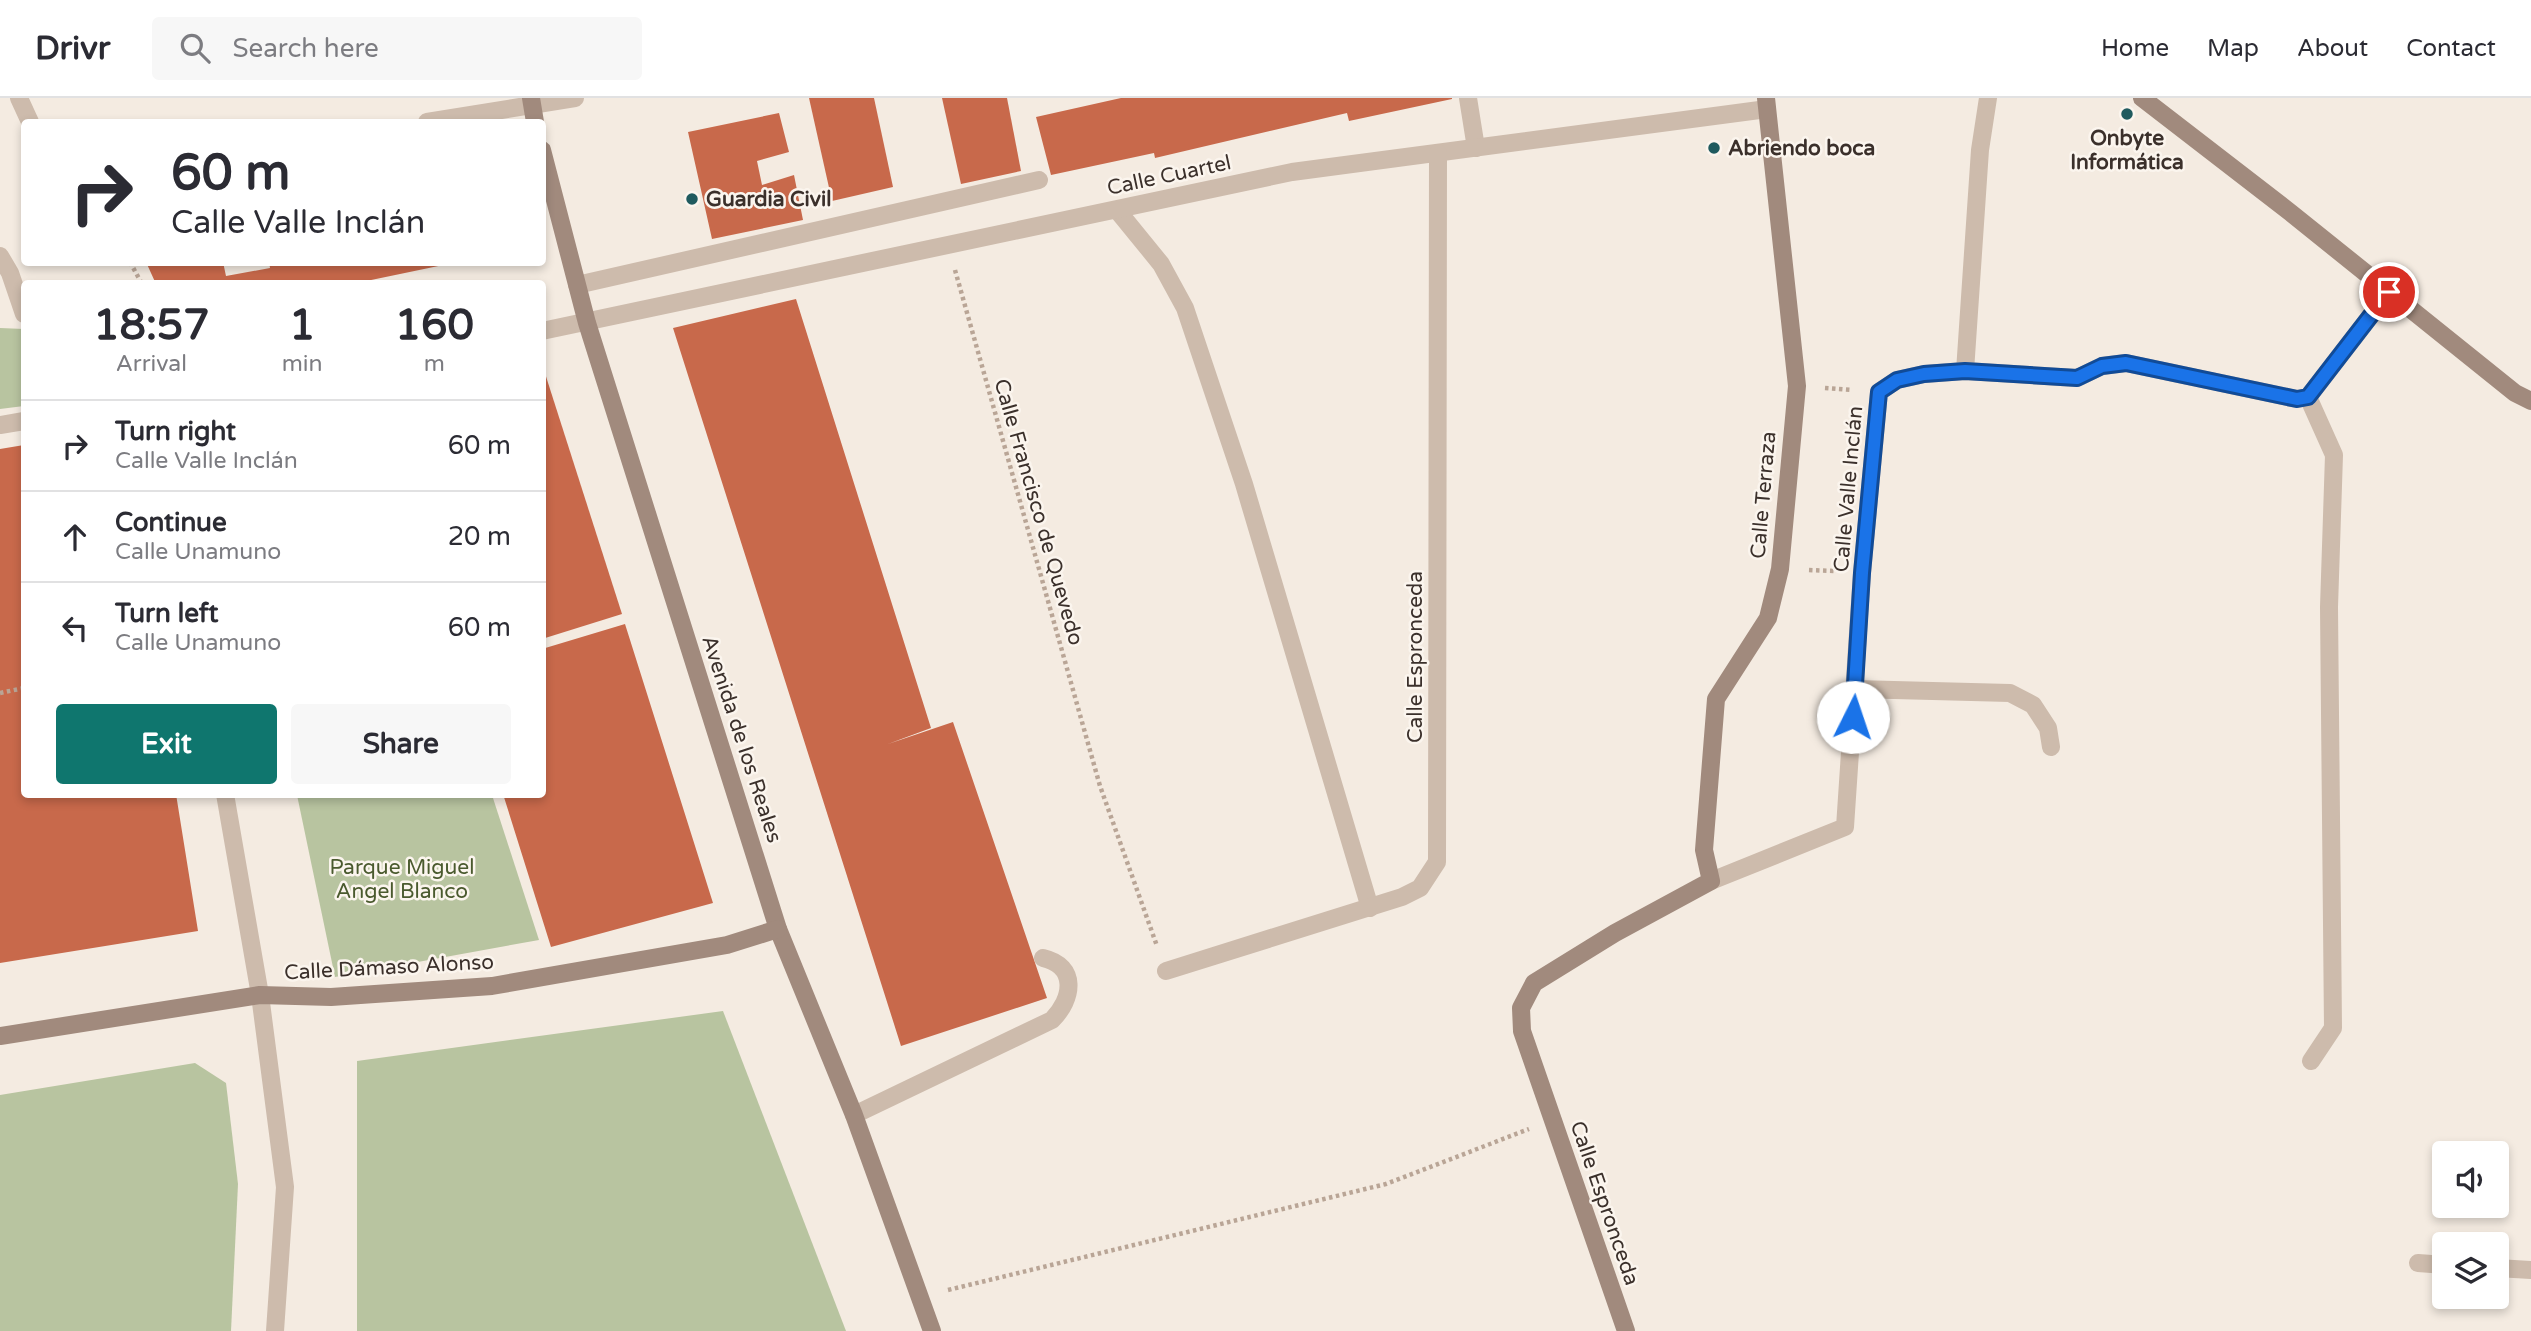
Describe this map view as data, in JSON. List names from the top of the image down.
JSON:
{
  "streets": {
    "street": [
      "Calle Cuartel",
      "Calle Valle Inclán",
      "Calle Terraza",
      "Calle Espronceda",
      "Avenida de los Reales",
      "Calle Dámaso Alonso"
    ],
    "path": ["Calle Francisco de Quevedo"]
  },
  "crossings": [
    ["Calle Cuartel", "Calle Terraza"],
    ["Calle Cuartel", "Calle Francisco de Quevedo"],
    ["Calle Cuartel", "Calle Espronceda"],
    ["Calle Cuartel", "Avenida de los Reales"],
    ["Calle Valle Inclán", "Calle Espronceda"],
    ["Calle Terraza", "Calle Espronceda"],
    ["Calle Francisco de Quevedo", "Calle Espronceda"],
    ["Avenida de los Reales", "Calle Dámaso Alonso"]
  ],
  "parks": ["Parque Miguel Angel Blanco"],
  "places": ["Onbyte Informática", "Abriendo boca", "Guardia Civil"],
  "page": {
    "header": "Drivr",
    "search": "Search here",
    "nav": [
      "Home",
      "Map",
      "About",
      "Contact"
    ],
    "turn": ["60 m", "Calle Valle Inclán"],
    "eta": [
      "18:57",
      "Arrival",
      "1",
      "min",
      "160",
      "m"
    ],
    "list": [
      {
        "name": "Turn right",
        "note": "Calle Valle Inclán",
        "value": "60 m"
      },
      {
        "name": "Continue",
        "note": "Calle Unamuno",
        "value": "20 m"
      },
      {
        "name": "Turn left",
        "note": "Calle Unamuno",
        "value": "60 m"
      }
    ],
    "buttons": ["Exit", "Share"]
  }
}
